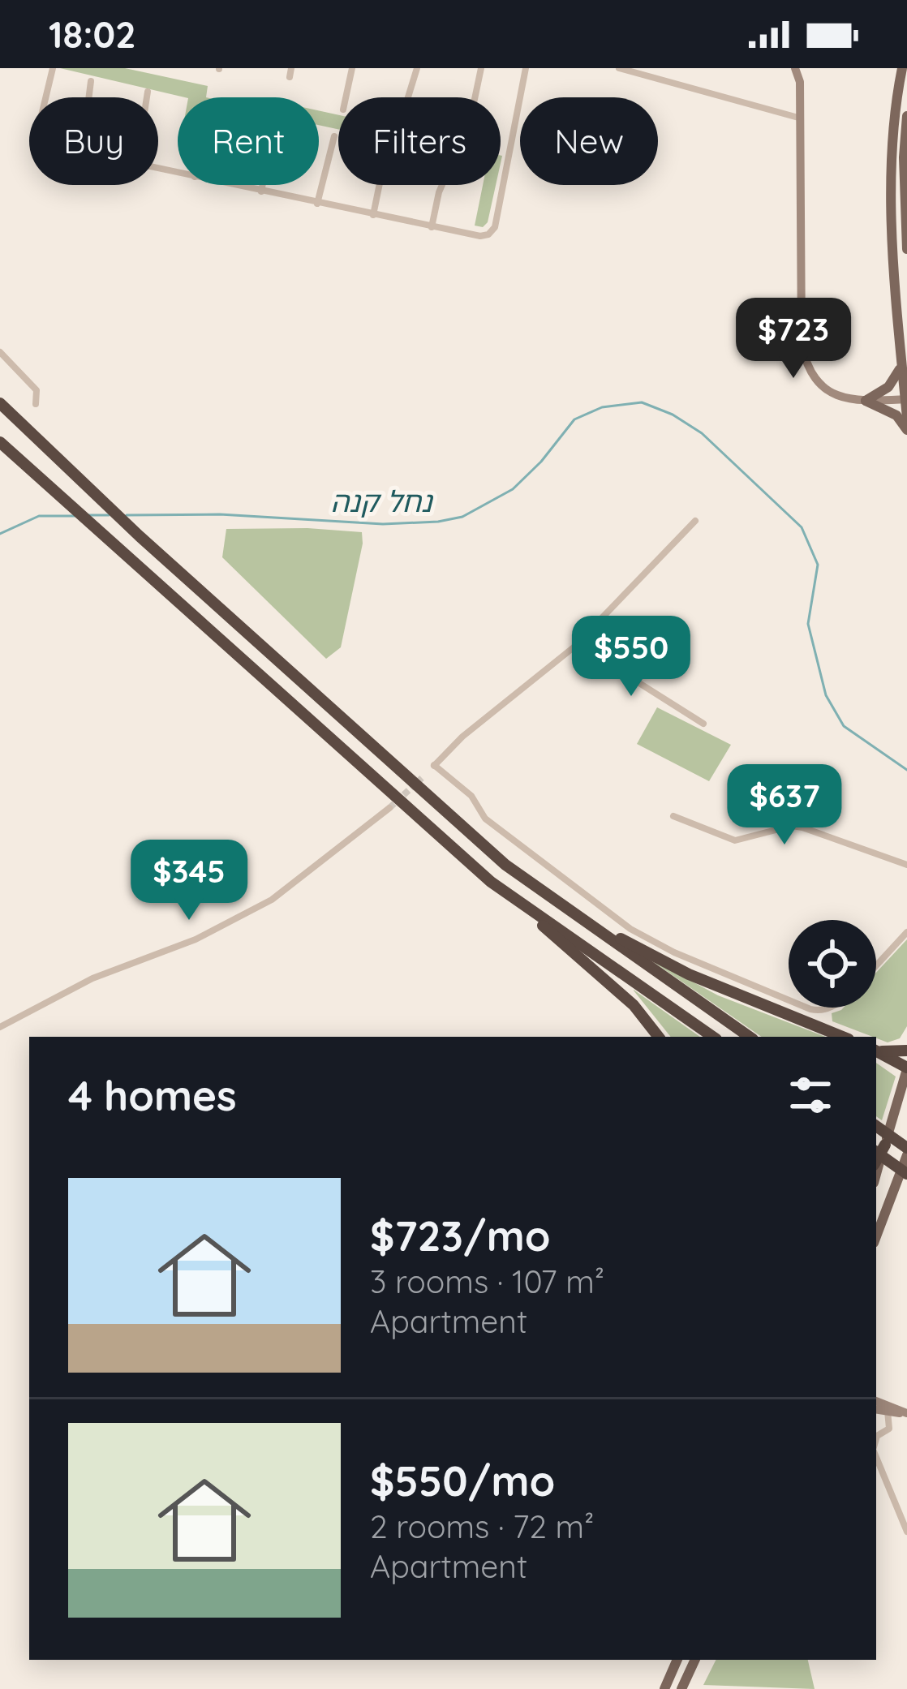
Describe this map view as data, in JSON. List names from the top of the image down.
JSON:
{
  "water": ["נחל קנה"],
  "page": {
    "status": "18:02",
    "chip": [
      "Buy",
      "Rent",
      "Filters",
      "New"
    ],
    "price": [
      "$723",
      "$550",
      "$637",
      "$345"
    ],
    "heading": "4 homes",
    "list": [
      {
        "name": "$723/mo",
        "note": "3 rooms · 107 m² · Apartment"
      },
      {
        "name": "$550/mo",
        "note": "2 rooms · 72 m² · Apartment"
      }
    ]
  }
}
